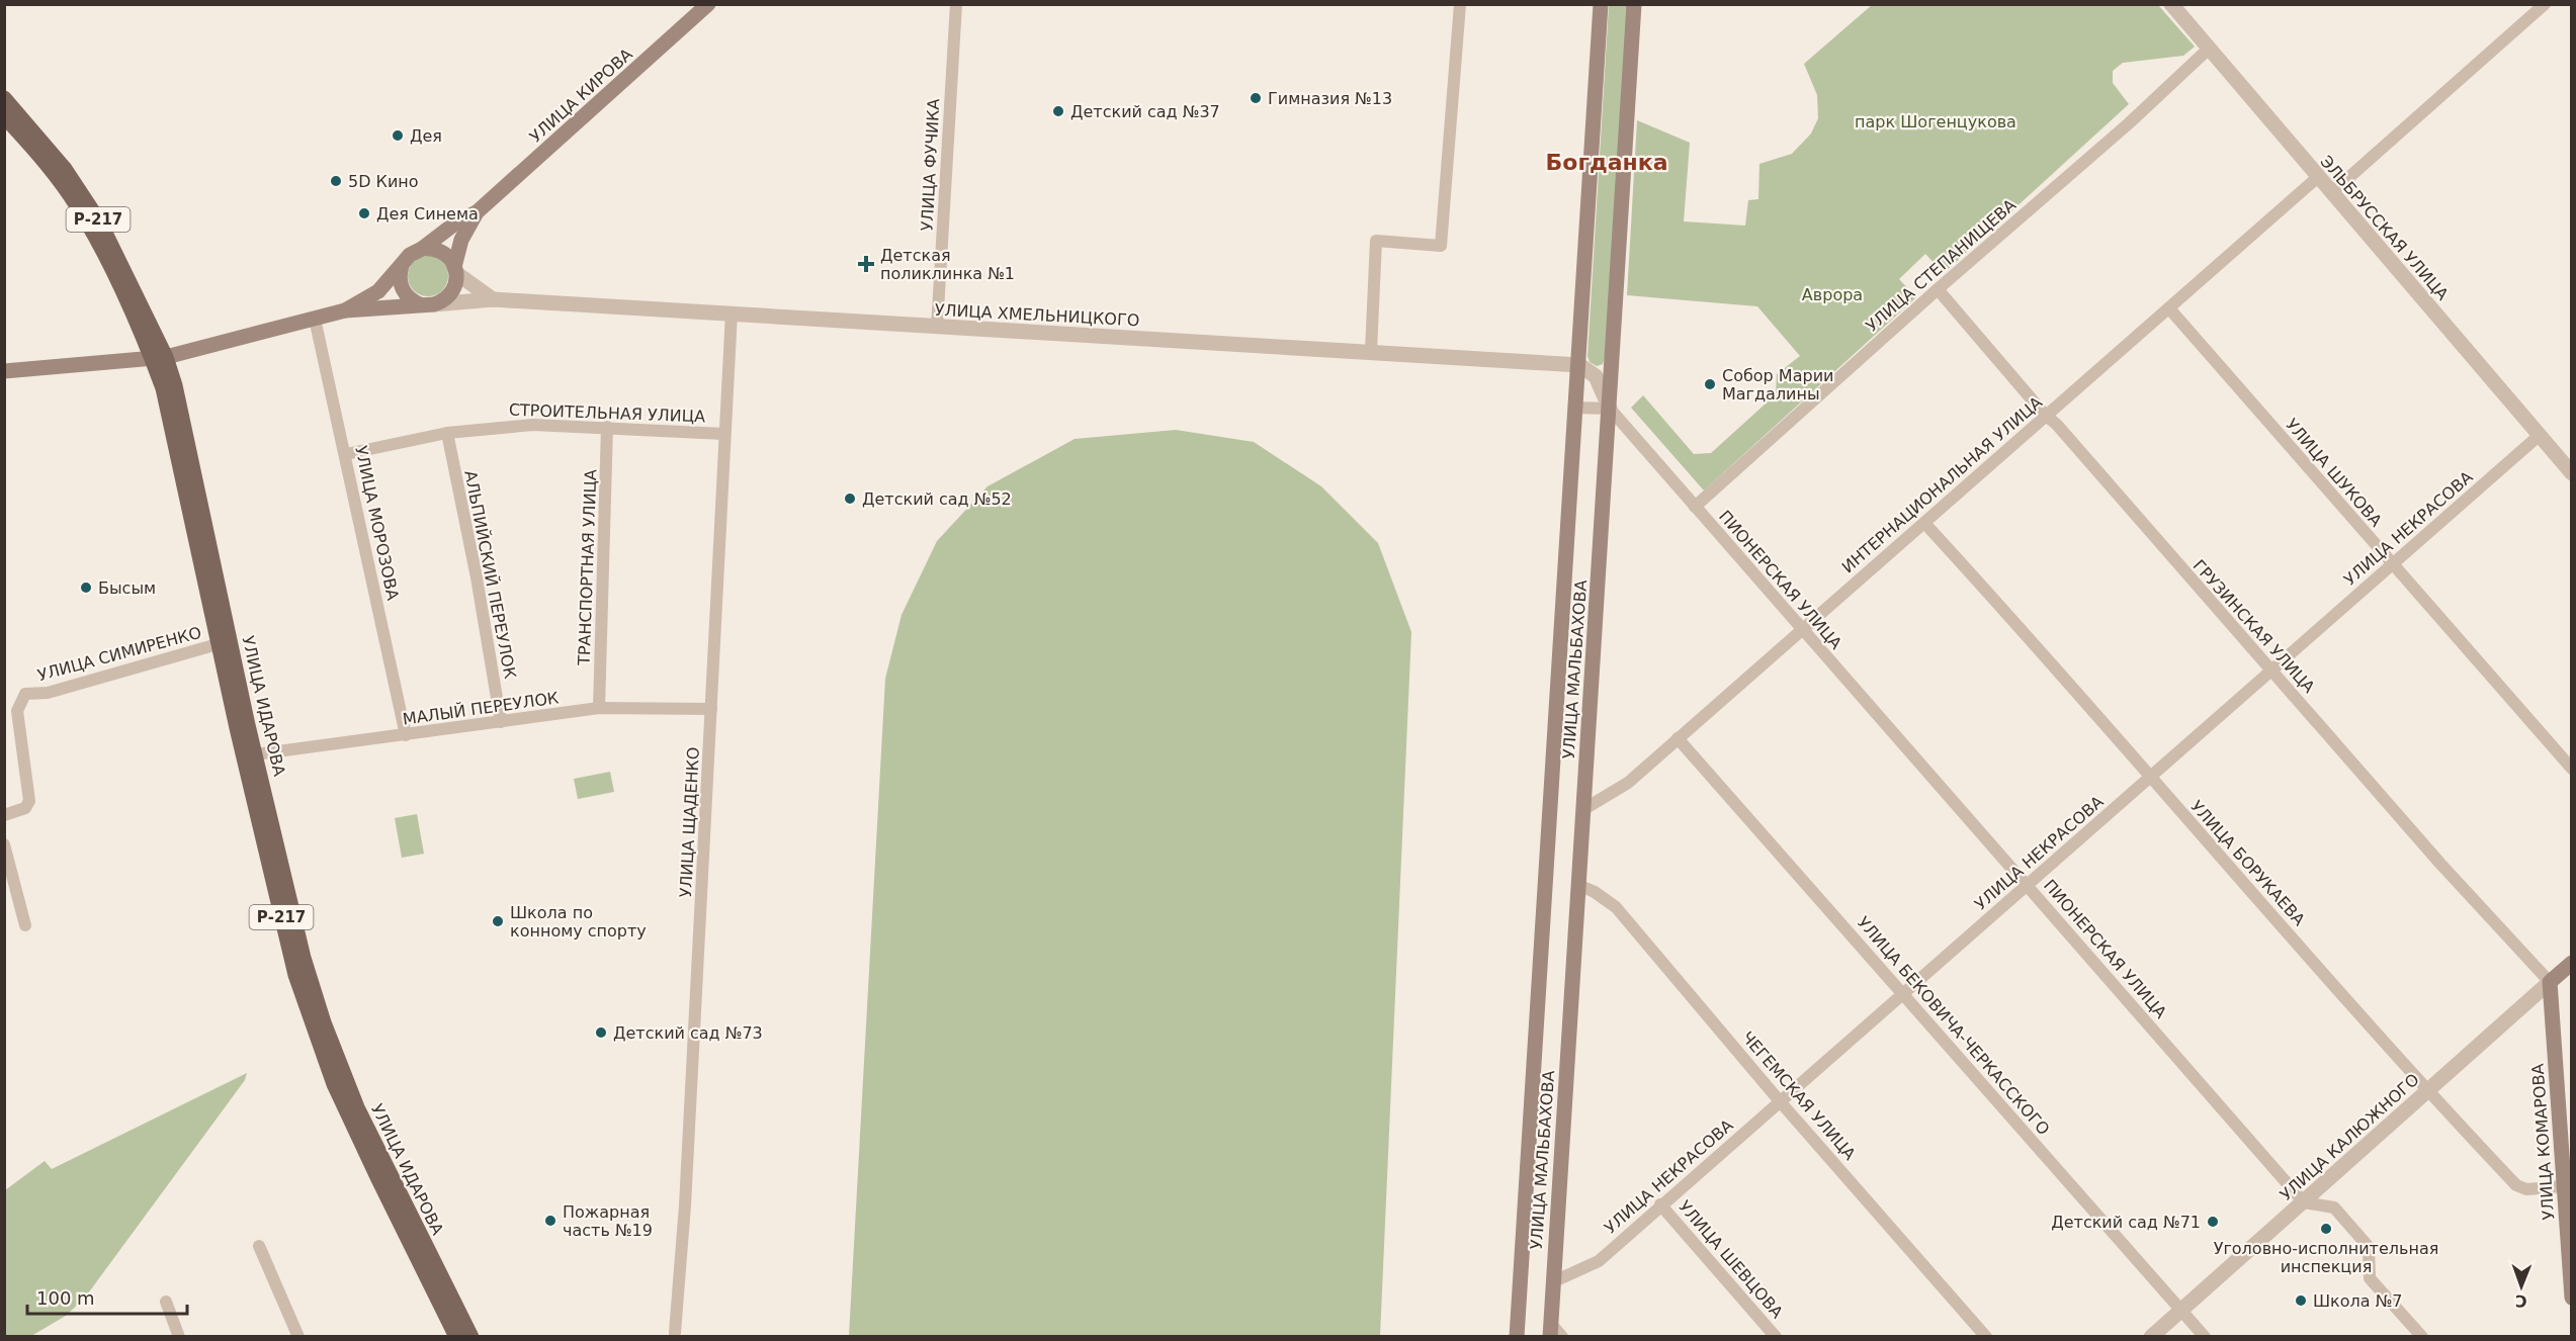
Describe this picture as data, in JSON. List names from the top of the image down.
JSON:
{
  "streets": {
    "main road": [
      "УЛИЦА КИРОВА",
      "Р-217",
      "УЛИЦА МАЛЬБАХОВА",
      "УЛИЦА ИДАРОВА",
      "УЛИЦА КАЛЮЖНОГО",
      "УЛИЦА КОМАРОВА"
    ],
    "street": [
      "УЛИЦА ФУЧИКА",
      "ЭЛЬБРУССКАЯ УЛИЦА",
      "УЛИЦА СТЕПАНИЩЕВА",
      "УЛИЦА ХМЕЛЬНИЦКОГО",
      "СТРОИТЕЛЬНАЯ УЛИЦА",
      "УЛИЦА ШУКОВА",
      "ИНТЕРНАЦИОНАЛЬНАЯ УЛИЦА",
      "УЛИЦА МОРОЗОВА",
      "УЛИЦА НЕКРАСОВА",
      "ТРАНСПОРТНАЯ УЛИЦА",
      "АЛЬПИЙСКИЙ ПЕРЕУЛОК",
      "ПИОНЕРСКАЯ УЛИЦА",
      "ГРУЗИНСКАЯ УЛИЦА",
      "УЛИЦА СИМИРЕНКО",
      "МАЛЫЙ ПЕРЕУЛОК",
      "УЛИЦА ЩАДЕНКО",
      "УЛИЦА БОРУКАЕВА",
      "УЛИЦА БЕКОВИЧА-ЧЕРКАССКОГО",
      "ЧЕГЕМСКАЯ УЛИЦА",
      "УЛИЦА ШЕВЦОВА"
    ]
  },
  "crossings": [
    ["УЛИЦА ФУЧИКА", "УЛИЦА ХМЕЛЬНИЦКОГО"],
    ["ЭЛЬБРУССКАЯ УЛИЦА", "УЛИЦА СТЕПАНИЩЕВА"],
    ["ЭЛЬБРУССКАЯ УЛИЦА", "ИНТЕРНАЦИОНАЛЬНАЯ УЛИЦА"],
    ["ЭЛЬБРУССКАЯ УЛИЦА", "УЛИЦА НЕКРАСОВА"],
    ["УЛИЦА СТЕПАНИЩЕВА", "ПИОНЕРСКАЯ УЛИЦА"],
    ["УЛИЦА СТЕПАНИЩЕВА", "ГРУЗИНСКАЯ УЛИЦА"],
    ["УЛИЦА ХМЕЛЬНИЦКОГО", "УЛИЦА МАЛЬБАХОВА"],
    ["УЛИЦА ХМЕЛЬНИЦКОГО", "УЛИЦА ЩАДЕНКО"],
    ["СТРОИТЕЛЬНАЯ УЛИЦА", "УЛИЦА МОРОЗОВА"],
    ["СТРОИТЕЛЬНАЯ УЛИЦА", "ТРАНСПОРТНАЯ УЛИЦА"],
    ["СТРОИТЕЛЬНАЯ УЛИЦА", "АЛЬПИЙСКИЙ ПЕРЕУЛОК"],
    ["СТРОИТЕЛЬНАЯ УЛИЦА", "УЛИЦА ЩАДЕНКО"],
    ["УЛИЦА ШУКОВА", "ИНТЕРНАЦИОНАЛЬНАЯ УЛИЦА"],
    ["УЛИЦА ШУКОВА", "УЛИЦА НЕКРАСОВА"],
    ["ИНТЕРНАЦИОНАЛЬНАЯ УЛИЦА", "ПИОНЕРСКАЯ УЛИЦА"],
    ["ИНТЕРНАЦИОНАЛЬНАЯ УЛИЦА", "ГРУЗИНСКАЯ УЛИЦА"],
    ["ИНТЕРНАЦИОНАЛЬНАЯ УЛИЦА", "УЛИЦА МАЛЬБАХОВА"],
    ["ИНТЕРНАЦИОНАЛЬНАЯ УЛИЦА", "УЛИЦА БОРУКАЕВА"],
    ["ИНТЕРНАЦИОНАЛЬНАЯ УЛИЦА", "УЛИЦА БЕКОВИЧА-ЧЕРКАССКОГО"],
    ["УЛИЦА МОРОЗОВА", "МАЛЫЙ ПЕРЕУЛОК"],
    ["УЛИЦА НЕКРАСОВА", "ПИОНЕРСКАЯ УЛИЦА"],
    ["УЛИЦА НЕКРАСОВА", "ГРУЗИНСКАЯ УЛИЦА"],
    ["УЛИЦА НЕКРАСОВА", "УЛИЦА МАЛЬБАХОВА"],
    ["УЛИЦА НЕКРАСОВА", "УЛИЦА БОРУКАЕВА"],
    ["УЛИЦА НЕКРАСОВА", "УЛИЦА БЕКОВИЧА-ЧЕРКАССКОГО"],
    ["УЛИЦА НЕКРАСОВА", "ЧЕГЕМСКАЯ УЛИЦА"],
    ["УЛИЦА НЕКРАСОВА", "УЛИЦА ШЕВЦОВА"],
    ["ТРАНСПОРТНАЯ УЛИЦА", "МАЛЫЙ ПЕРЕУЛОК"],
    ["АЛЬПИЙСКИЙ ПЕРЕУЛОК", "МАЛЫЙ ПЕРЕУЛОК"],
    ["ПИОНЕРСКАЯ УЛИЦА", "УЛИЦА МАЛЬБАХОВА"],
    ["ПИОНЕРСКАЯ УЛИЦА", "УЛИЦА КАЛЮЖНОГО"],
    ["ГРУЗИНСКАЯ УЛИЦА", "УЛИЦА КАЛЮЖНОГО"],
    ["ГРУЗИНСКАЯ УЛИЦА", "УЛИЦА КОМАРОВА"],
    ["УЛИЦА СИМИРЕНКО", "УЛИЦА ИДАРОВА"],
    ["УЛИЦА МАЛЬБАХОВА", "ЧЕГЕМСКАЯ УЛИЦА"],
    ["УЛИЦА ИДАРОВА", "МАЛЫЙ ПЕРЕУЛОК"],
    ["МАЛЫЙ ПЕРЕУЛОК", "УЛИЦА ЩАДЕНКО"],
    ["УЛИЦА БОРУКАЕВА", "УЛИЦА КАЛЮЖНОГО"],
    ["УЛИЦА БОРУКАЕВА", "УЛИЦА КОМАРОВА"],
    ["УЛИЦА БЕКОВИЧА-ЧЕРКАССКОГО", "УЛИЦА КАЛЮЖНОГО"],
    ["УЛИЦА КАЛЮЖНОГО", "УЛИЦА КОМАРОВА"]
  ],
  "districts": ["Богданка"],
  "parks": ["парк Шогенцукова", "Аврора"],
  "places": {
    "other": [
      "Гимназия №13",
      "Детский сад №37",
      "Дея",
      "5D Кино",
      "Дея Синема",
      "Собор Марии Магдалины",
      "Детский сад №52",
      "Бысым",
      "Школа по конному спорту",
      "Детский сад №73",
      "Пожарная часть №19",
      "Детский сад №71",
      "Уголовно-исполнительная инспекция",
      "Школа №7"
    ],
    "health": ["Детская поликлинка №1"]
  },
  "scale_bar": "100 m",
  "north": "bottom"
}
